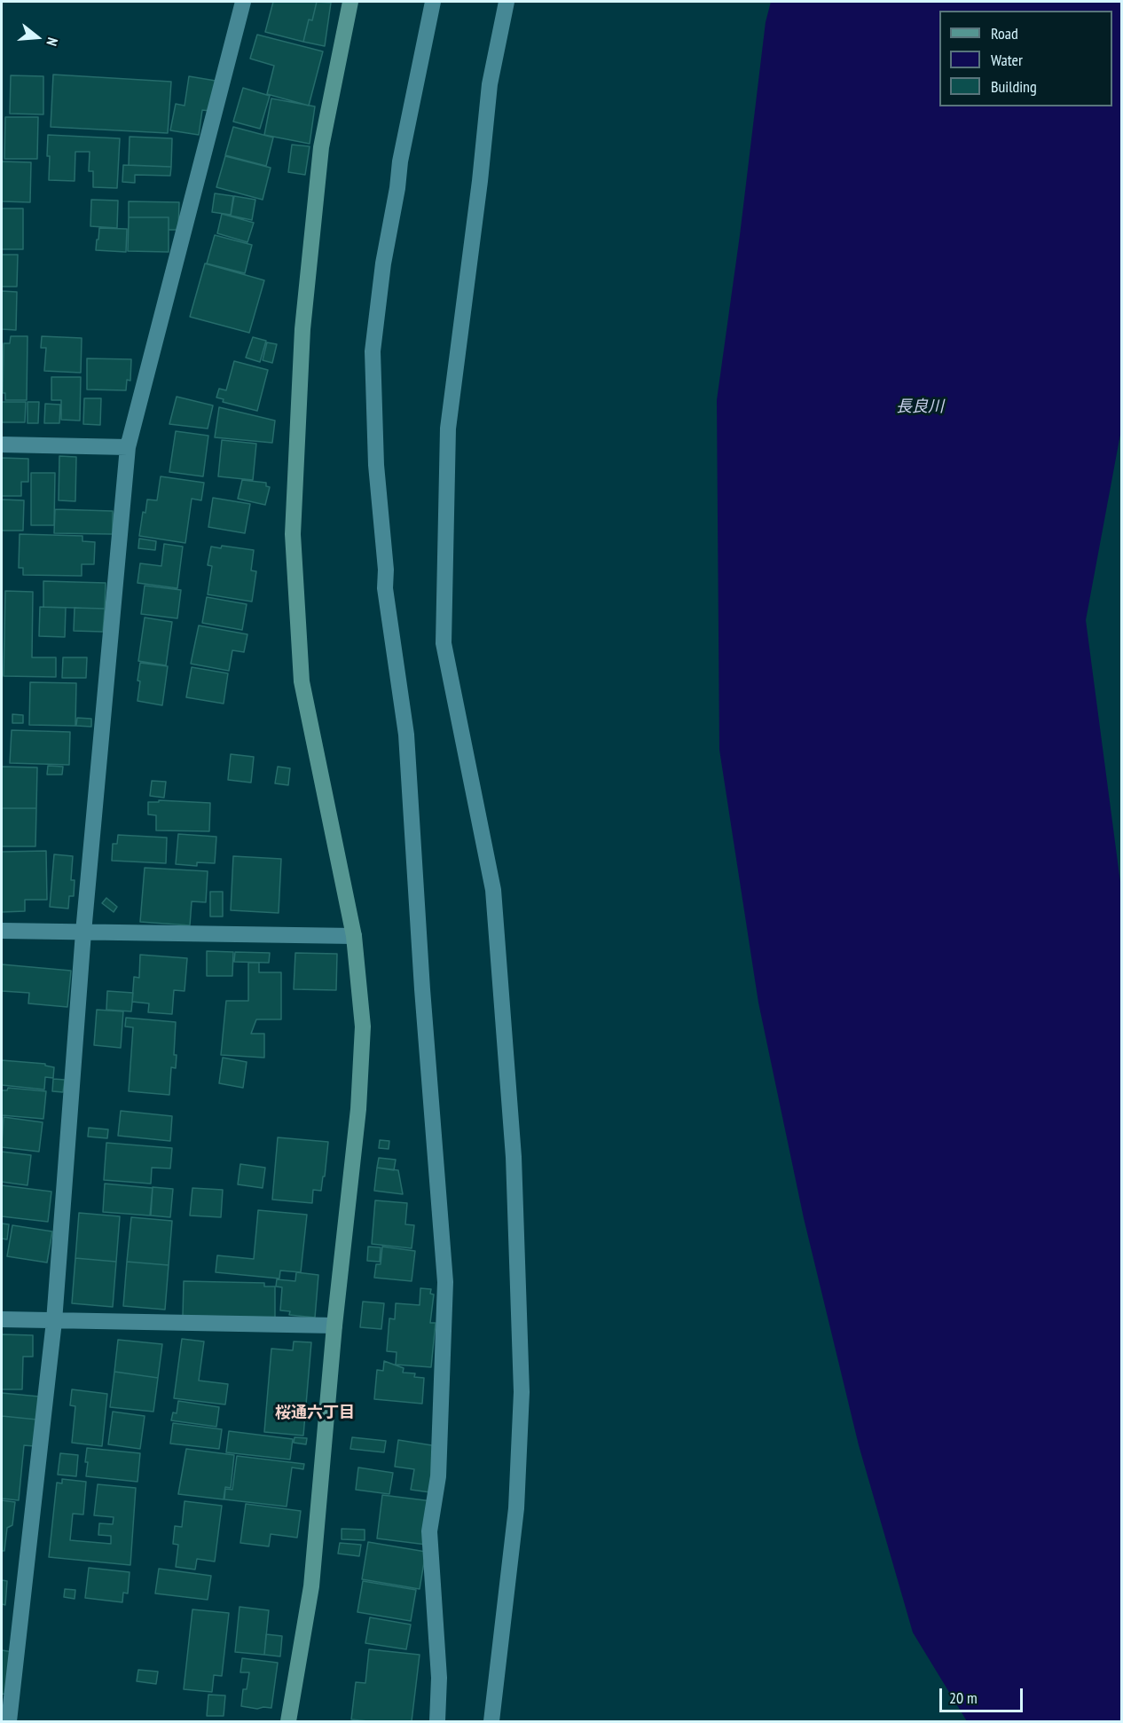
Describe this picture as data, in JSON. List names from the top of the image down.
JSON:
{
  "districts": ["桜通六丁目"],
  "water": ["長良川"],
  "legend": ["Road", "Water", "Building"],
  "scale_bar": "20 m",
  "north": "right"
}
